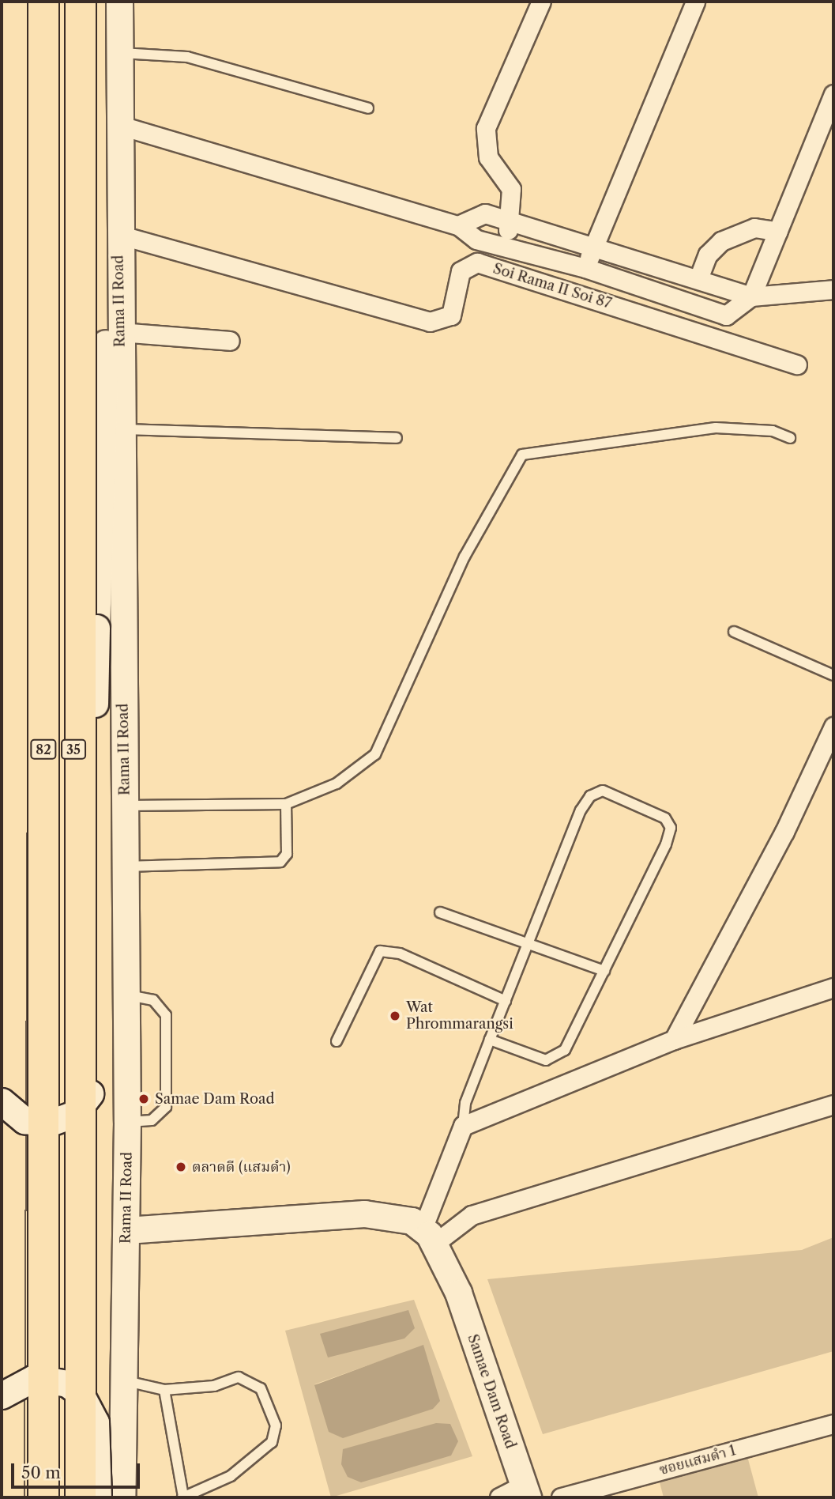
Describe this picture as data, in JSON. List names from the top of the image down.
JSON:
{
  "streets": {
    "highway": ["82", "35"],
    "main road": ["Rama II Road", "Samae Dam Road"],
    "street": ["Soi Rama II Soi 87", "ซอยแสมดำ 1"]
  },
  "crossings": [
    ["Soi Rama II Soi 87", "Rama II Road"]
  ],
  "places": ["Wat Phrommarangsi", "Samae Dam Road", "ตลาดดี (แสมดำ)"],
  "scale_bar": "50 m"
}
